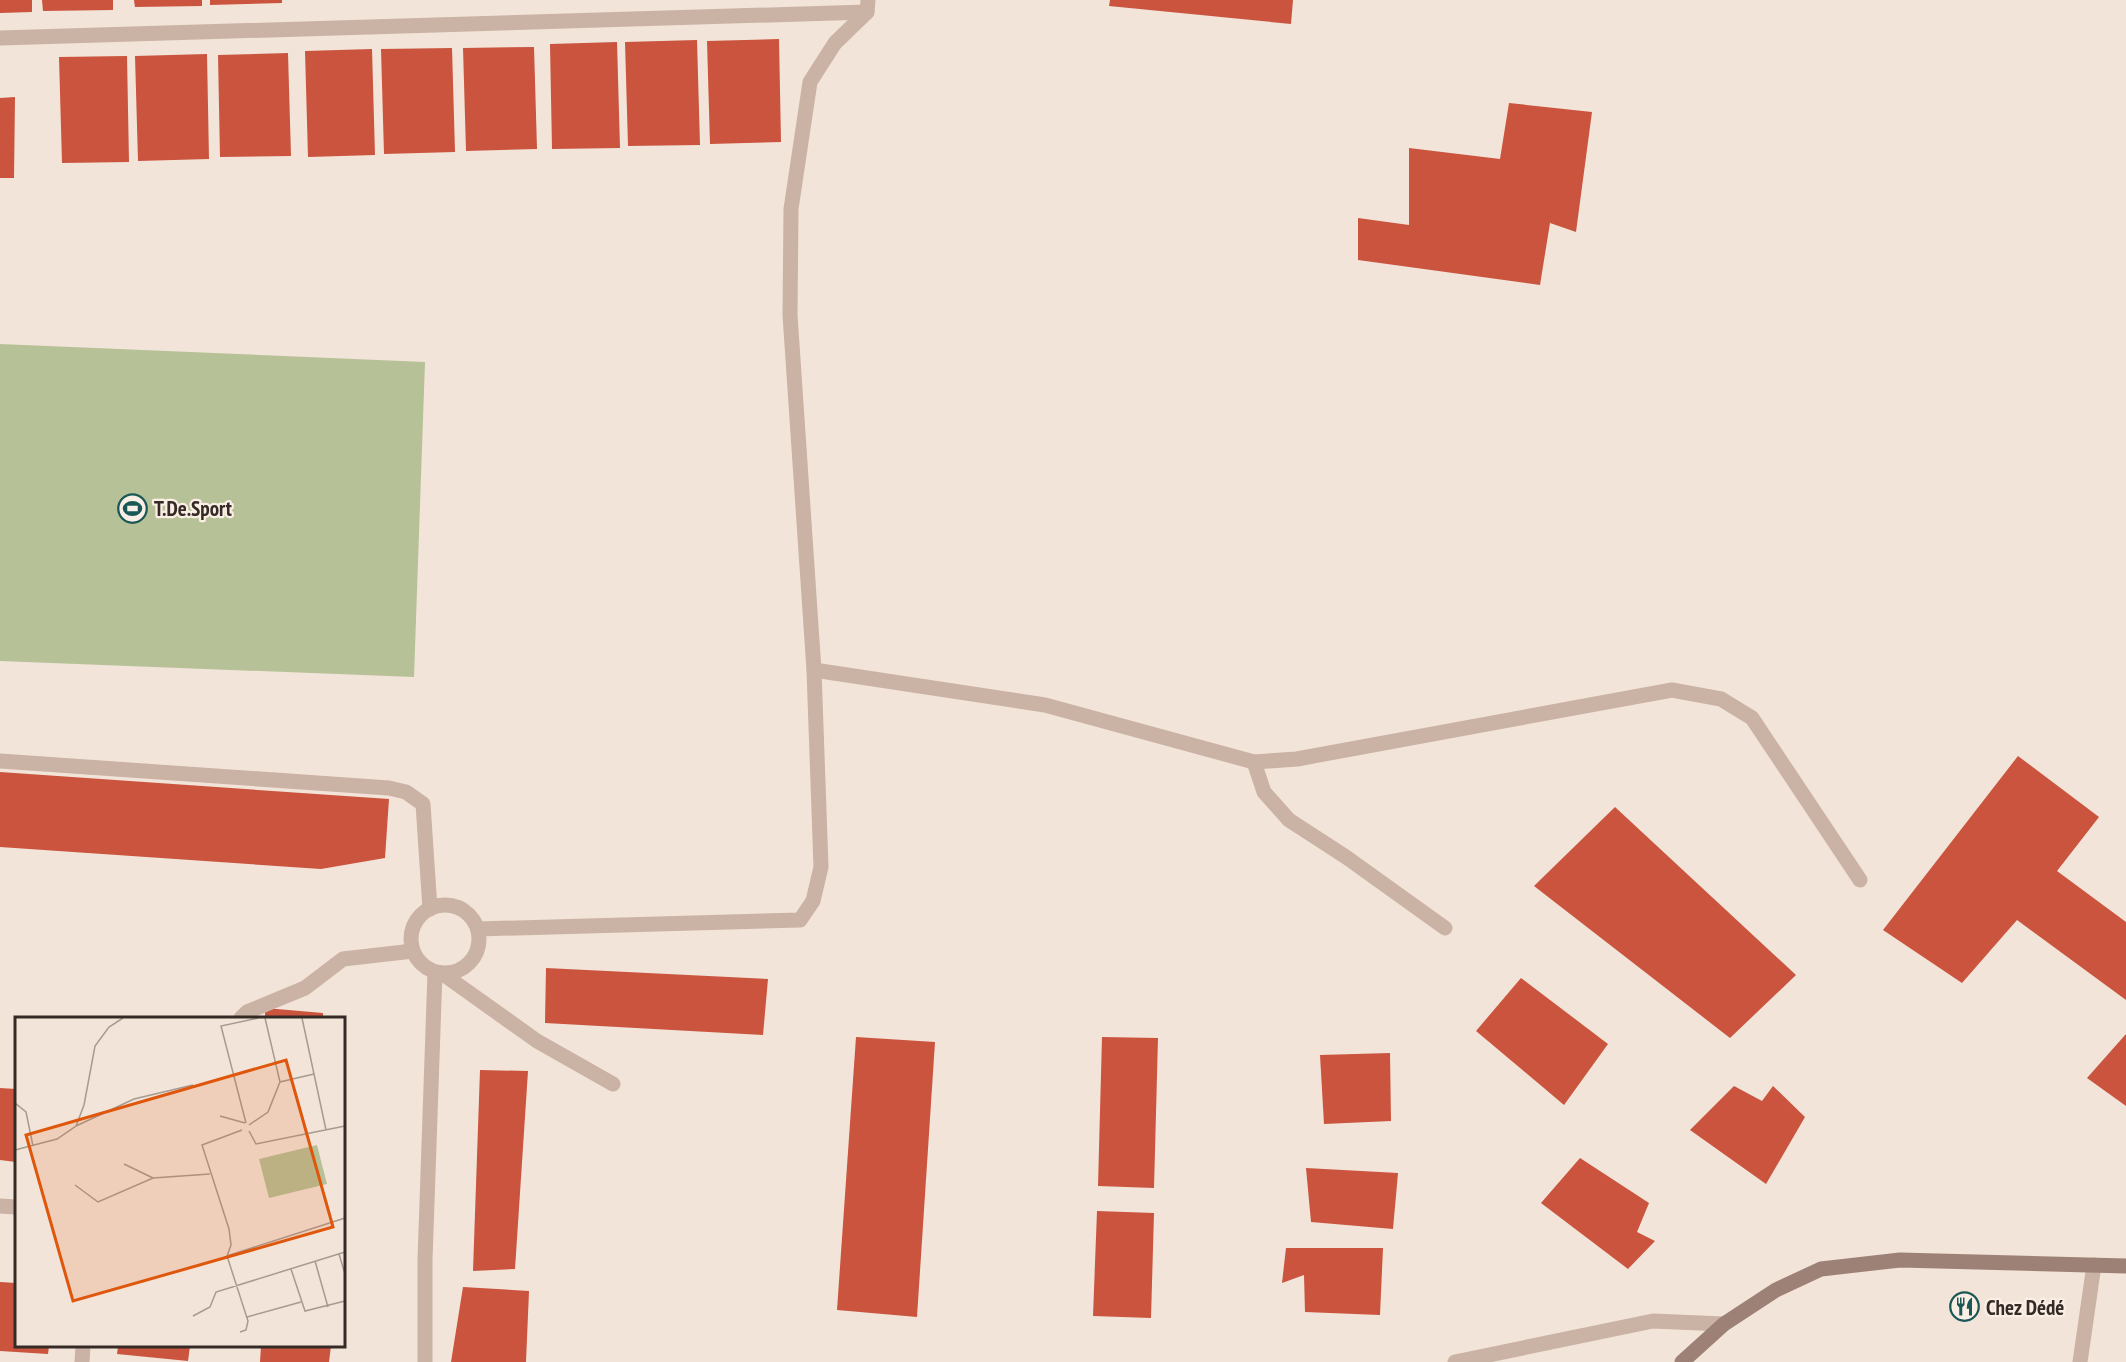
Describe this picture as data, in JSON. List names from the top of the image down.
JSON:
{
  "places": {
    "sports": ["T.De.Sport"],
    "restaurant": ["Chez Dédé"]
  }
}
